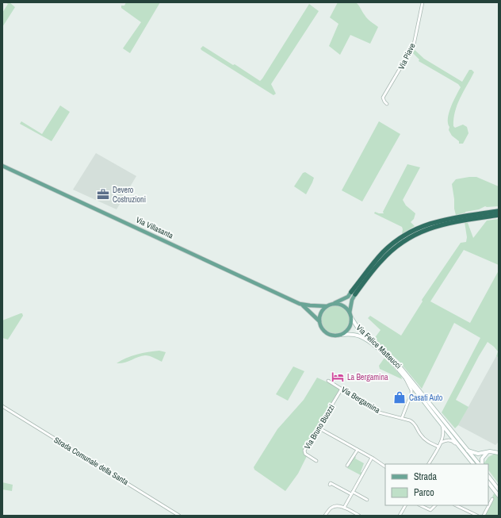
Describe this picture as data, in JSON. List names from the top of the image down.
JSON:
{
  "streets": {
    "main road": ["Via Villasanta", "Via Felice Matteucci"],
    "street": [
      "Via Piave",
      "Via Bergamina",
      "Via Bruno Buozzi",
      "Strada Comunale della Santa"
    ]
  },
  "crossings": [
    ["Via Bergamina", "Via Bruno Buozzi"]
  ],
  "places": {
    "office": ["Devero Costruzioni"],
    "hotel": ["La Bergamina"],
    "shop": ["Casati Auto"]
  },
  "legend": ["Strada", "Parco"]
}
